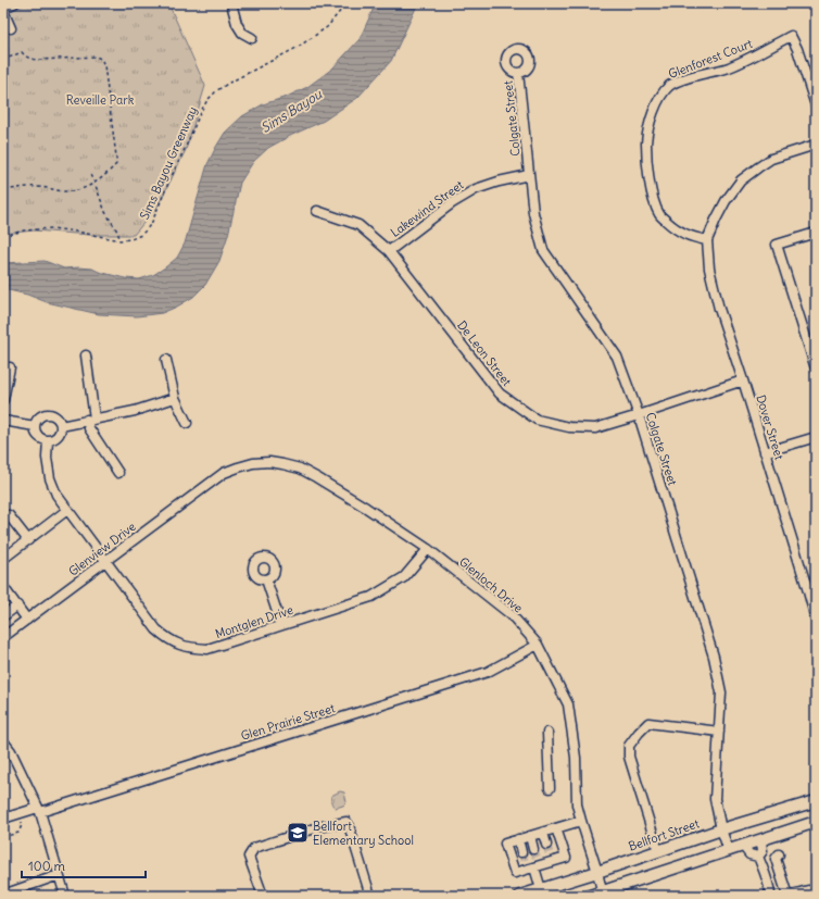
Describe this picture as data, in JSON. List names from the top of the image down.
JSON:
{
  "streets": {
    "main road": ["Bellfort Street"],
    "street": [
      "Glenforest Court",
      "Colgate Street",
      "Lakewind Street",
      "De Leon Street",
      "Dover Street",
      "Glenview Drive",
      "Glenloch Drive",
      "Montglen Drive",
      "Glen Prairie Street"
    ],
    "path": ["Sims Bayou Greenway"]
  },
  "crossings": [
    ["Glenforest Court", "Dover Street"],
    ["Colgate Street", "Lakewind Street"],
    ["Colgate Street", "De Leon Street"],
    ["Colgate Street", "Bellfort Street"],
    ["Lakewind Street", "De Leon Street"],
    ["De Leon Street", "Dover Street"],
    ["Glenview Drive", "Glenloch Drive"],
    ["Glenview Drive", "Montglen Drive"],
    ["Glenloch Drive", "Montglen Drive"],
    ["Glenloch Drive", "Glen Prairie Street"],
    ["Glenloch Drive", "Bellfort Street"]
  ],
  "water": ["Sims Bayou"],
  "parks": ["Reveille Park"],
  "places": {
    "school or university": ["Bellfort Elementary School"]
  },
  "scale_bar": "100 m"
}
